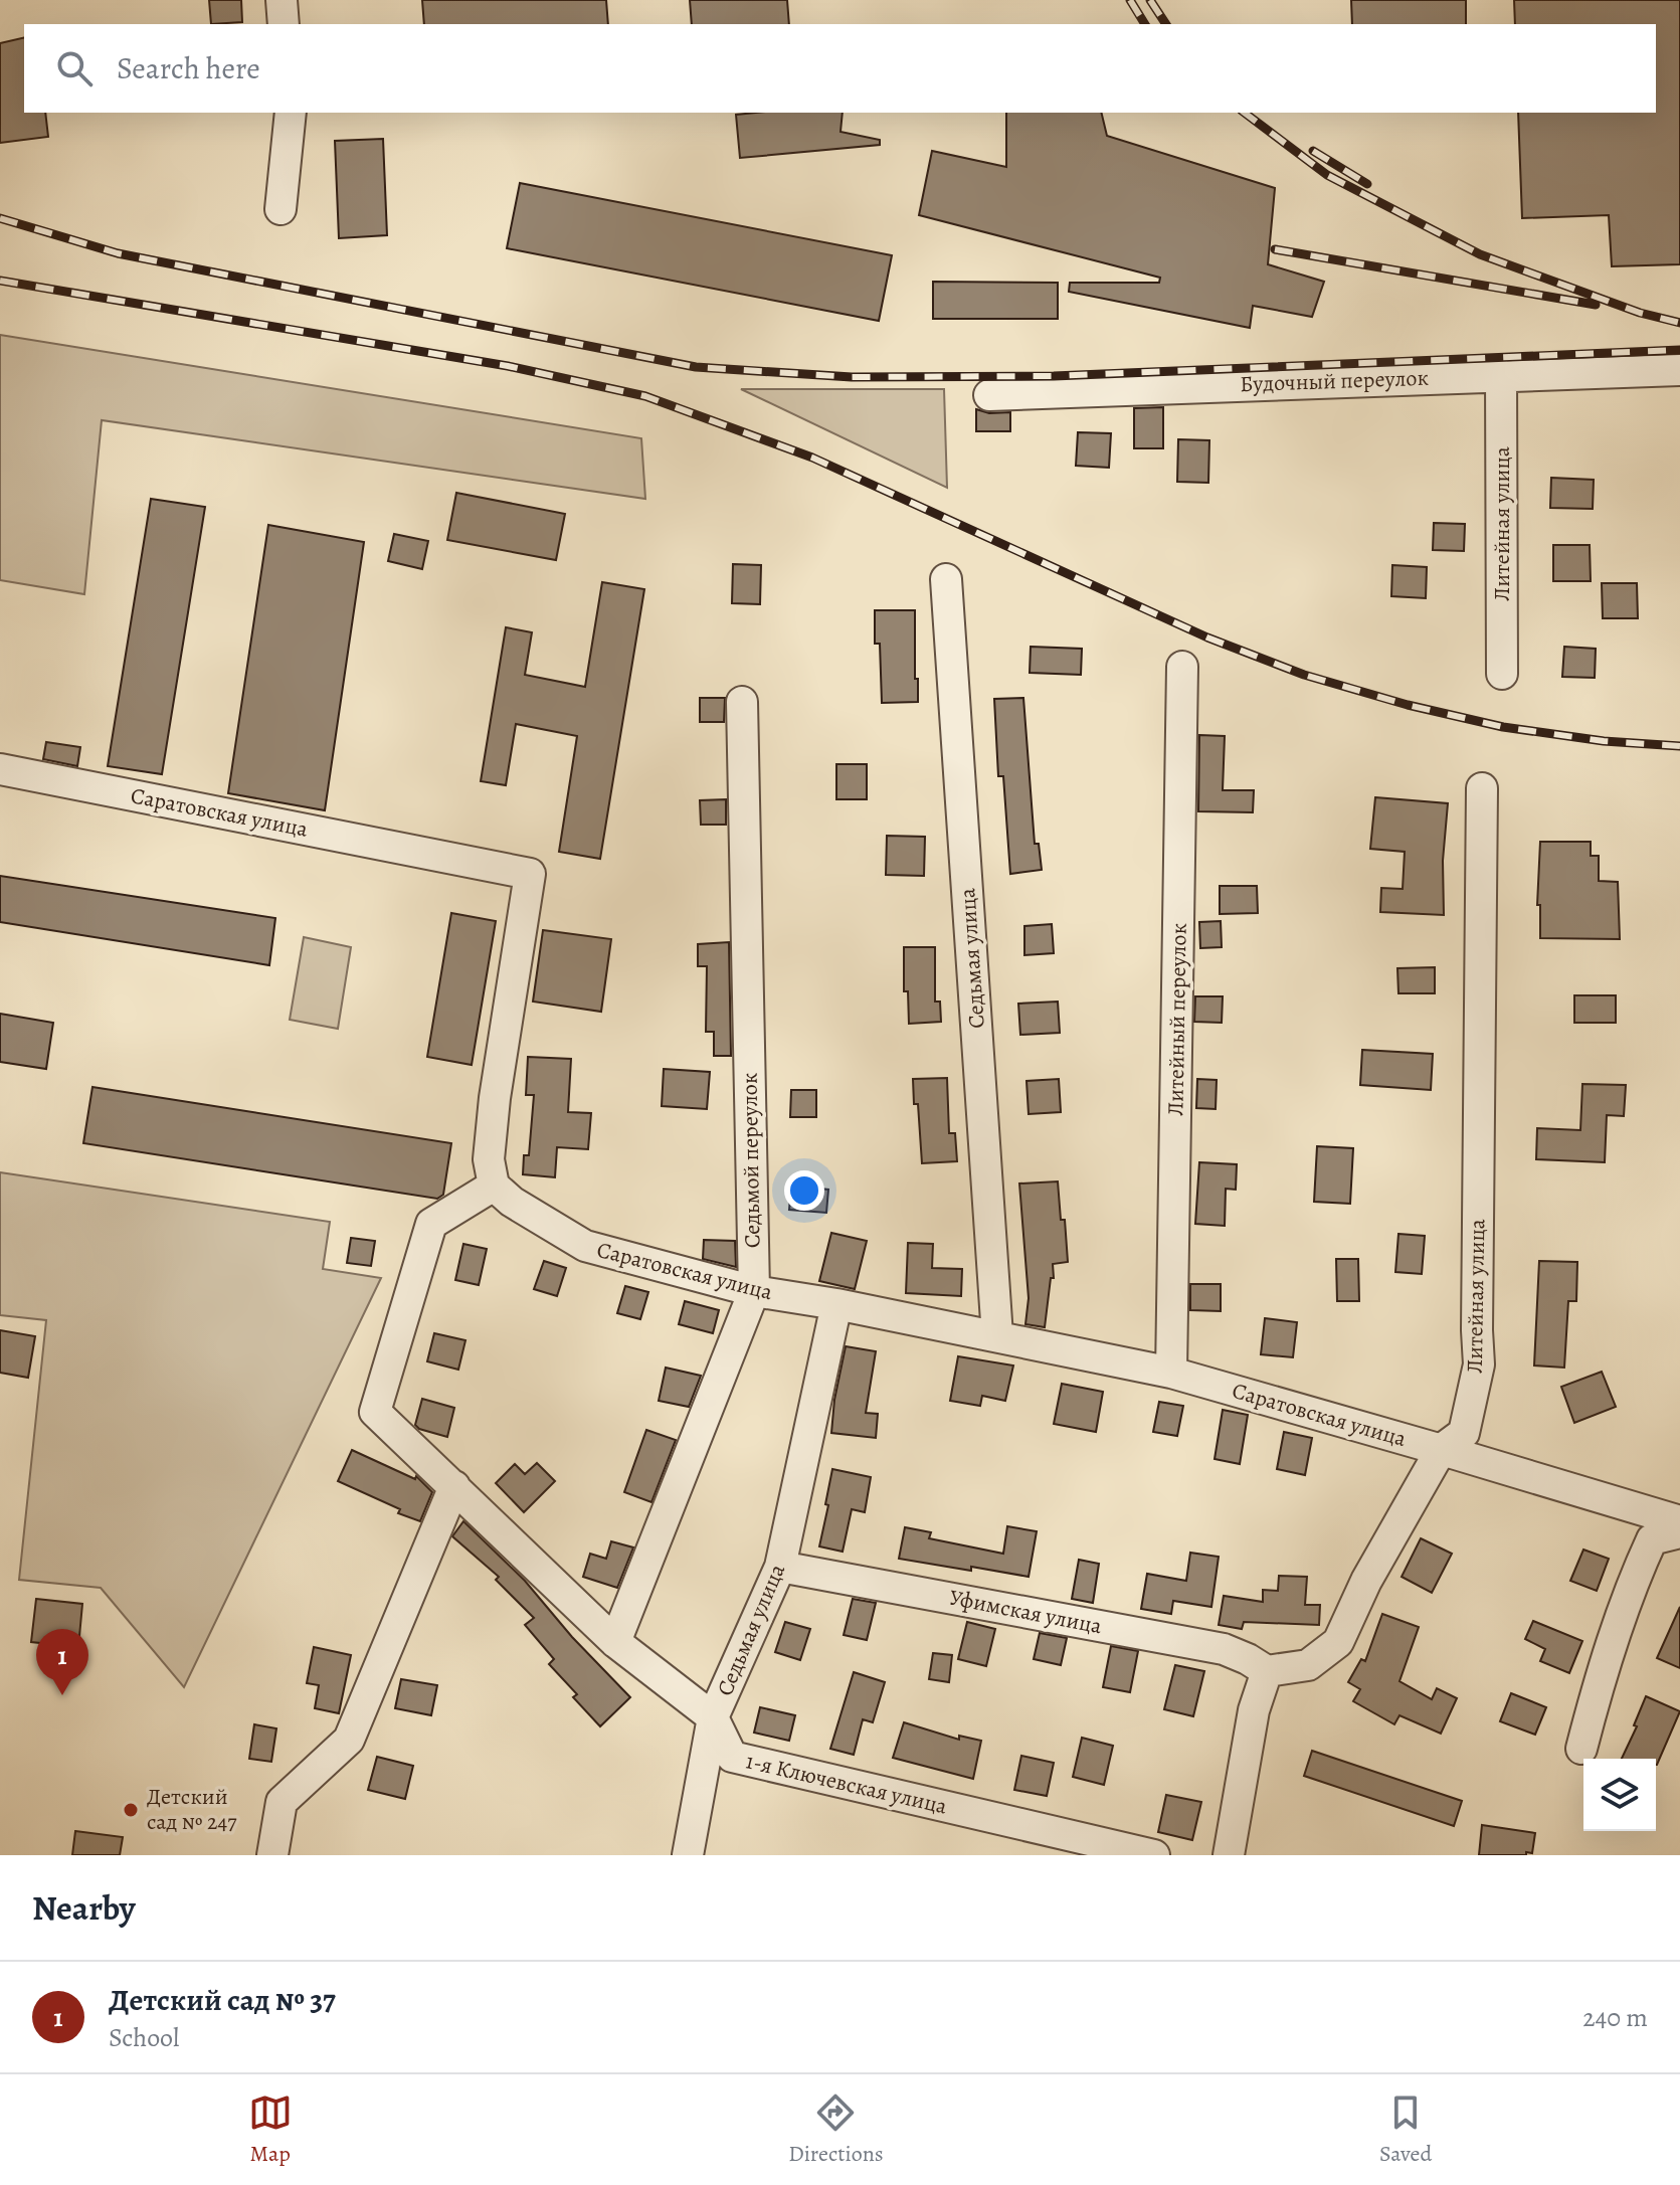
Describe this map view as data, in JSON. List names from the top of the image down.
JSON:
{
  "streets": {
    "street": [
      "Будочный переулок",
      "Литейная улица",
      "Саратовская улица",
      "Седьмая улица",
      "Литейный переулок",
      "Седьмой переулок",
      "Уфимская улица",
      "1-я Ключевская улица"
    ]
  },
  "crossings": [
    ["Будочный переулок", "Литейная улица"],
    ["Литейная улица", "Саратовская улица"],
    ["Литейная улица", "Уфимская улица"],
    ["Саратовская улица", "Седьмая улица"],
    ["Саратовская улица", "Литейный переулок"],
    ["Саратовская улица", "Седьмой переулок"],
    ["Саратовская улица", "1-я Ключевская улица"],
    ["Седьмая улица", "Уфимская улица"],
    ["Седьмая улица", "1-я Ключевская улица"],
    ["Седьмой переулок", "1-я Ключевская улица"]
  ],
  "places": ["Детский сад № 247"],
  "page": {
    "search": "Search here",
    "pins": "1",
    "heading": "Nearby",
    "list": [
      {
        "mark": "1",
        "name": "Детский сад № 37",
        "note": "School",
        "value": "240 m"
      }
    ],
    "nav": ["Map", "Directions", "Saved"]
  }
}
